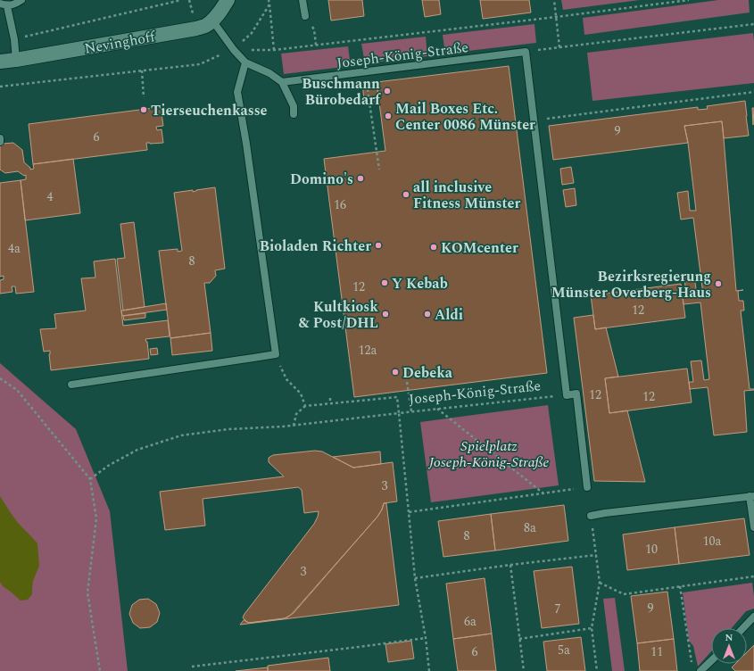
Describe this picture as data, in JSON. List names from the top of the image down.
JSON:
{
  "streets": {
    "street": ["Nevinghoff"],
    "lane": ["Joseph-König-Straße"]
  },
  "parks": ["Spielplatz Joseph-König-Straße"],
  "places": [
    "Buschmann Bürobedarf",
    "Tierseuchenkasse",
    "Mail Boxes Etc. Center 0086 Münster",
    "Domino's",
    "all inclusive Fitness Münster",
    "Bioladen Richter",
    "KOMcenter",
    "Y Kebab",
    "Bezirksregierung Münster Overberg-Haus",
    "Kultkiosk & Post/DHL",
    "Aldi",
    "Debeka"
  ],
  "house_numbers": [
    "9",
    "6",
    "4",
    "16",
    "4a",
    "8",
    "12",
    "12",
    "12a",
    "12",
    "12",
    "3",
    "8a",
    "8",
    "10a",
    "10",
    "3",
    "9",
    "7",
    "6a",
    "5a",
    "6",
    "11"
  ],
  "north": "top"
}
